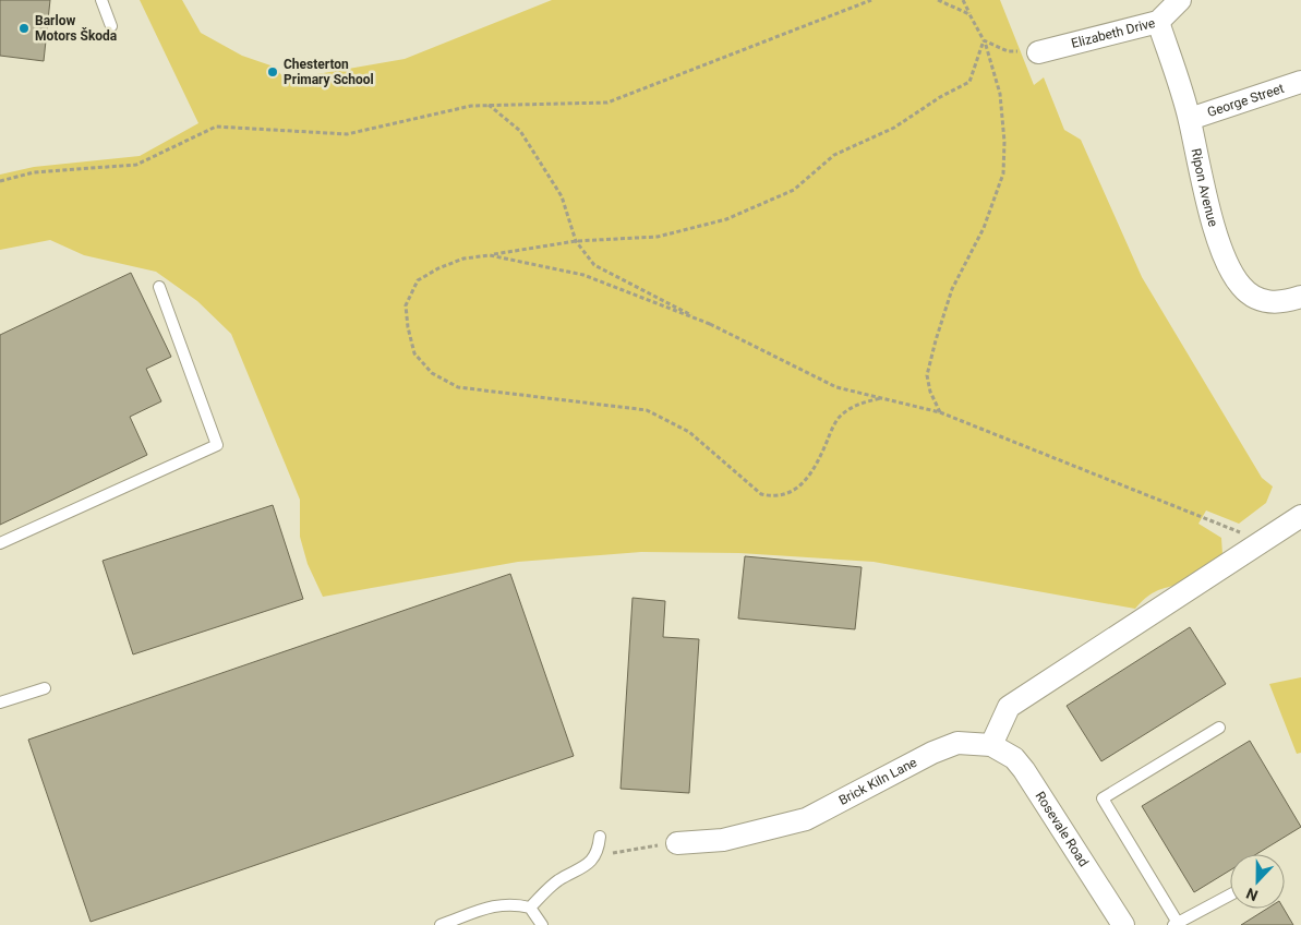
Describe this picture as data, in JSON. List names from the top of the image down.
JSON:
{
  "streets": {
    "street": [
      "Elizabeth Drive",
      "George Street",
      "Ripon Avenue",
      "Brick Kiln Lane",
      "Rosevale Road"
    ]
  },
  "crossings": [
    ["Elizabeth Drive", "Ripon Avenue"],
    ["George Street", "Ripon Avenue"],
    ["Brick Kiln Lane", "Rosevale Road"]
  ],
  "places": ["Barlow Motors Škoda", "Chesterton Primary School"],
  "north": "bottom"
}
